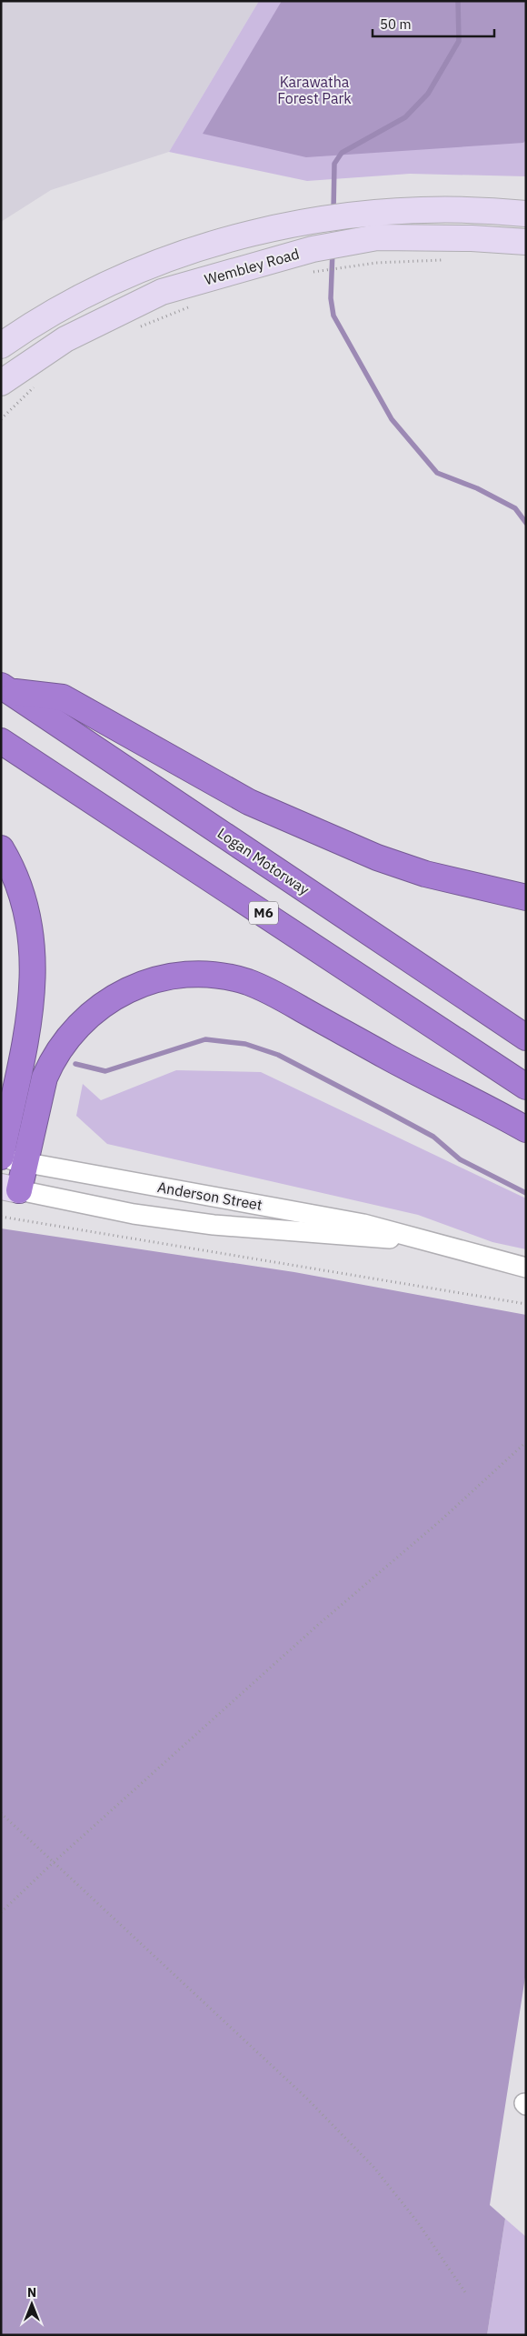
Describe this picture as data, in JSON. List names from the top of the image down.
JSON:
{
  "streets": {
    "highway": ["Logan Motorway", "M6"],
    "main road": ["Wembley Road"],
    "street": ["Anderson Street"]
  },
  "parks": ["Karawatha Forest Park"],
  "scale_bar": "50 m",
  "north": "top"
}
